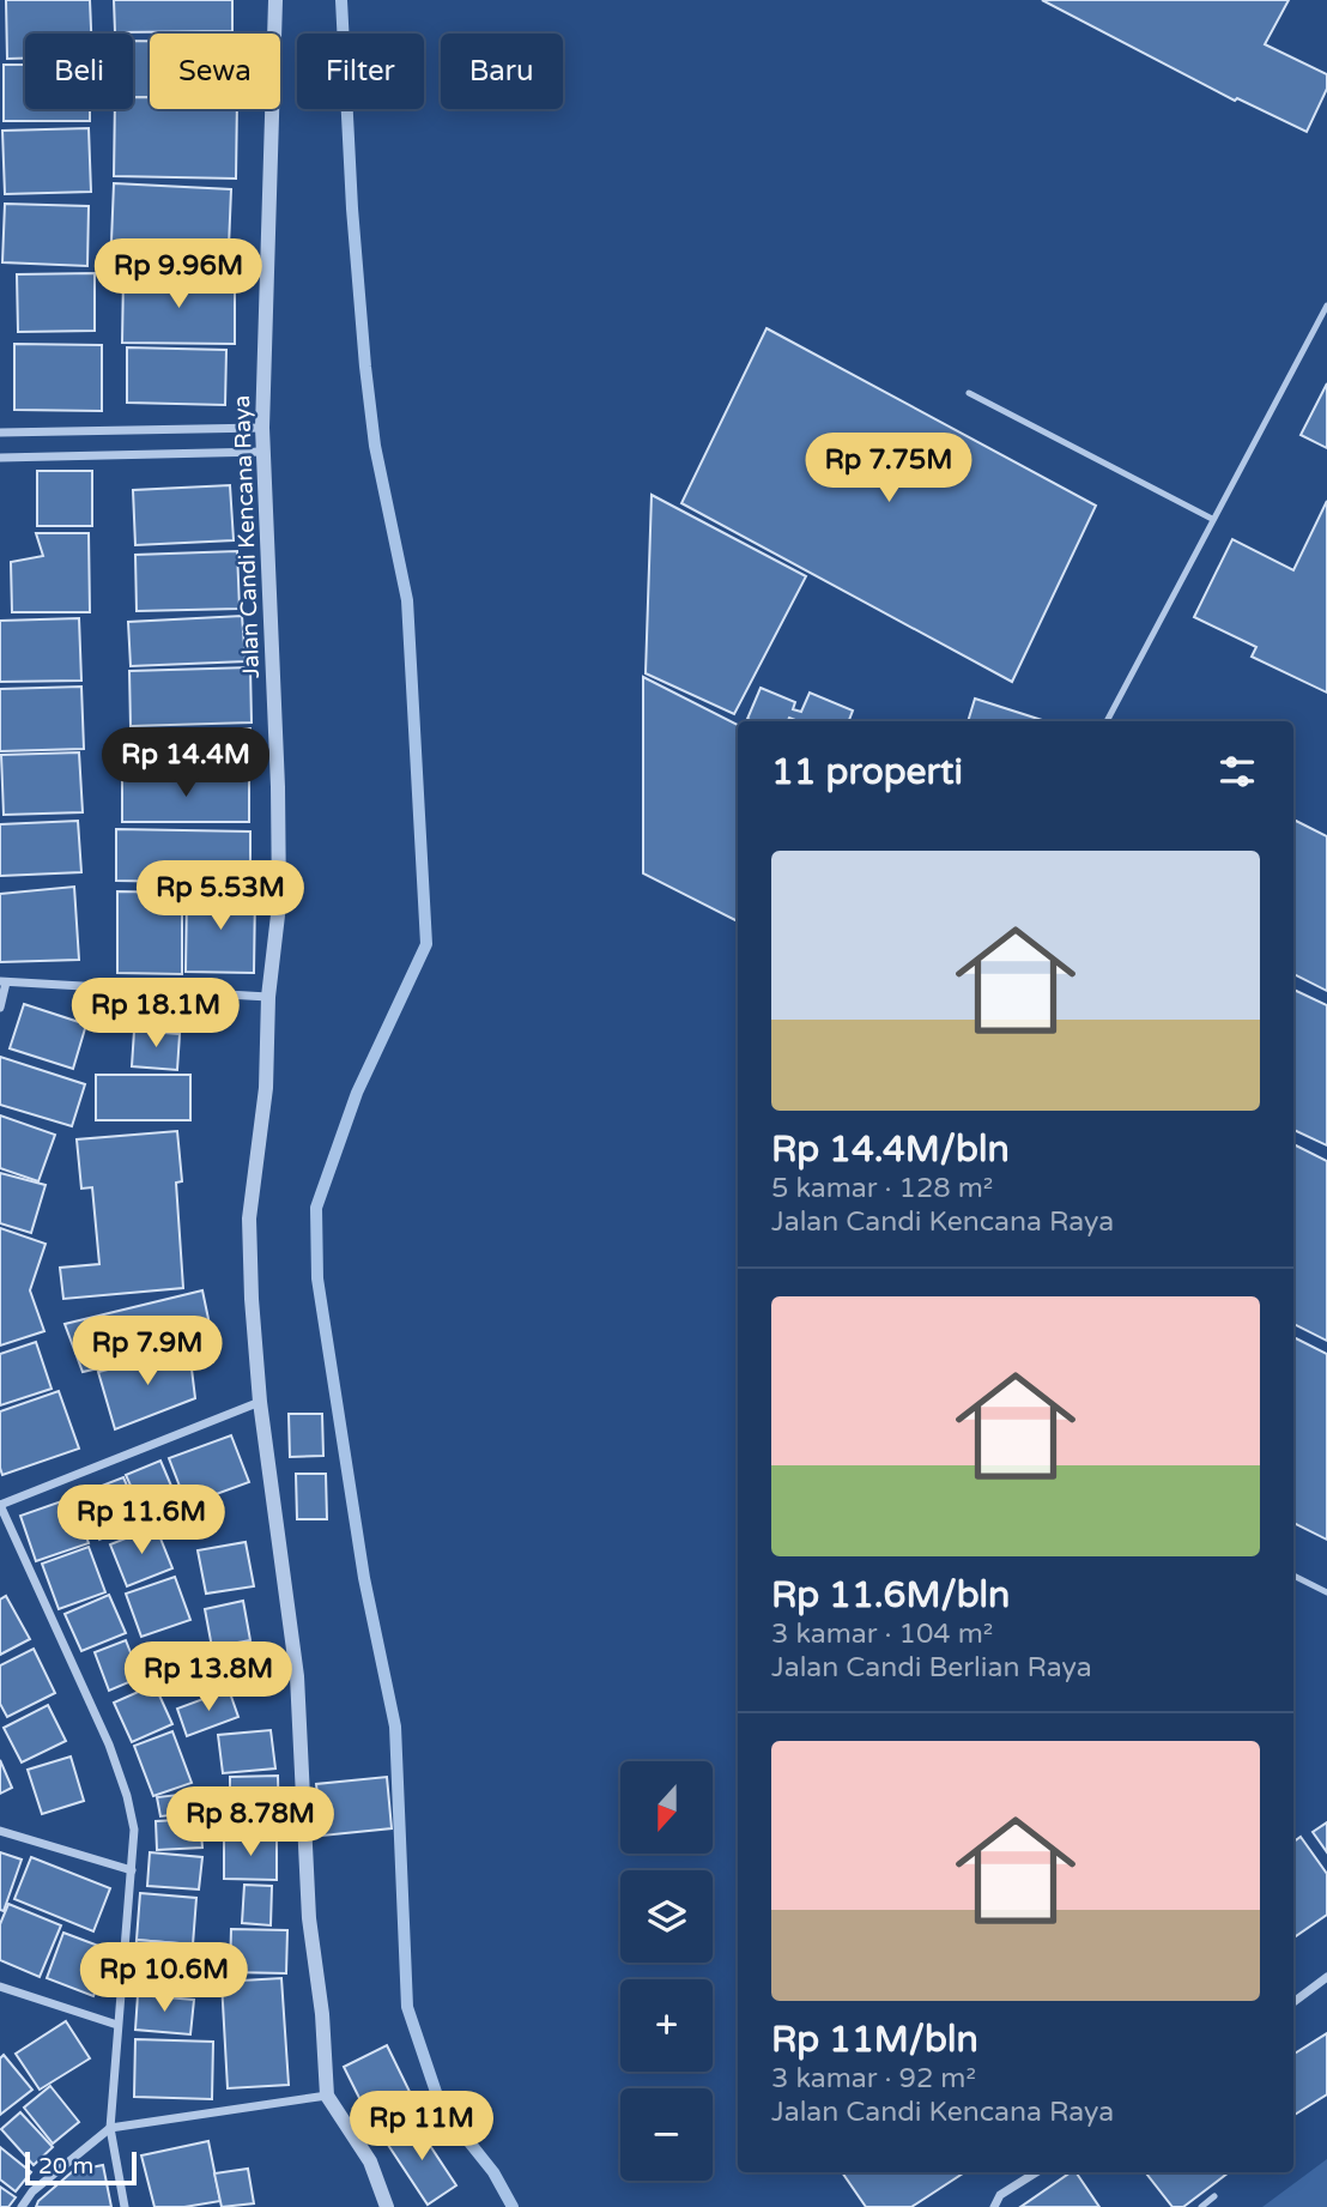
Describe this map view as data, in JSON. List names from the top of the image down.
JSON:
{
  "streets": {
    "street": ["Jalan Candi Kencana Raya"]
  },
  "scale_bar": "20 m",
  "north": "bottom",
  "page": {
    "chip": [
      "Beli",
      "Sewa",
      "Filter",
      "Baru"
    ],
    "price": [
      "Rp 9.96M",
      "Rp 7.75M",
      "Rp 14.4M",
      "Rp 5.53M",
      "Rp 18.1M",
      "Rp 7.9M",
      "Rp 11.6M",
      "Rp 13.8M",
      "Rp 8.78M",
      "Rp 10.6M",
      "Rp 11M"
    ],
    "heading": "11 properti",
    "list": [
      {
        "name": "Rp 14.4M/bln",
        "note": "5 kamar · 128 m² · Jalan Candi Kencana Raya"
      },
      {
        "name": "Rp 11.6M/bln",
        "note": "3 kamar · 104 m² · Jalan Candi Berlian Raya"
      },
      {
        "name": "Rp 11M/bln",
        "note": "3 kamar · 92 m² · Jalan Candi Kencana Raya"
      }
    ],
    "map_buttons": ["+", "−"],
    "scale": "20 m"
  }
}
